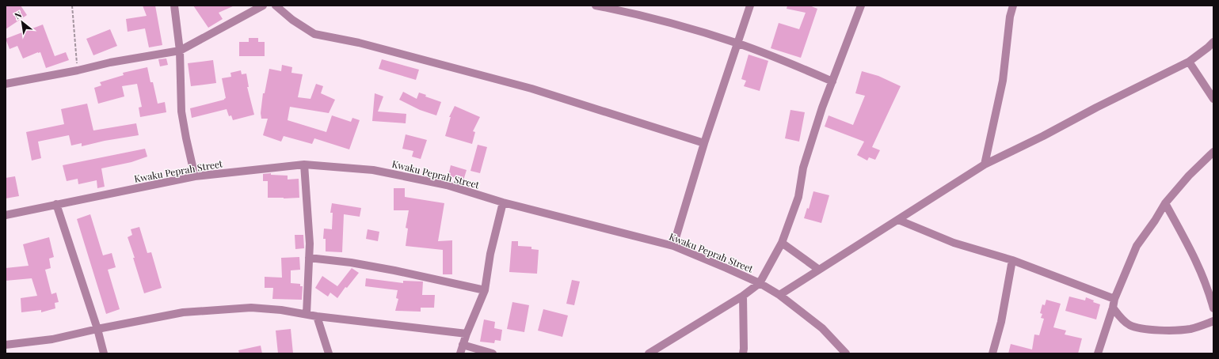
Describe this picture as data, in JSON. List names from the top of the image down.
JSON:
{
  "streets": {
    "street": ["Kwaku Peprah Street"]
  },
  "north": "top left"
}
